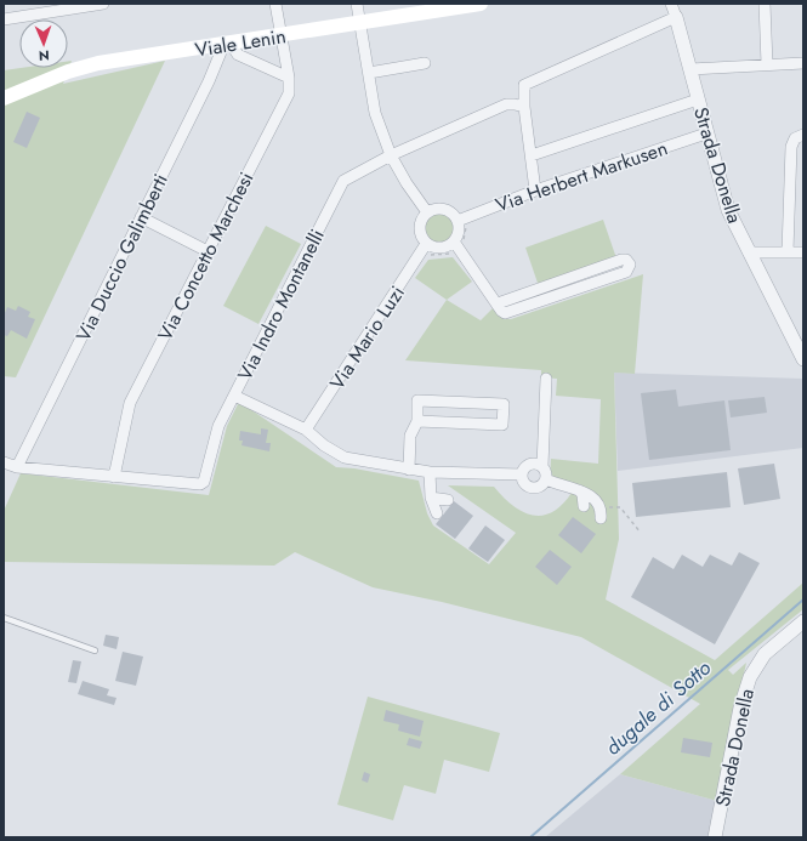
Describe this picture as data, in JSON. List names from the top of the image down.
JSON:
{
  "streets": {
    "main road": ["Viale Lenin"],
    "street": [
      "Strada Donella",
      "Via Herbert Markusen",
      "Via Concetto Marchesi",
      "Via Duccio Galimberti",
      "Via Indro Montanelli",
      "Via Mario Luzi"
    ]
  },
  "crossings": [
    ["Viale Lenin", "Via Concetto Marchesi"],
    ["Viale Lenin", "Via Duccio Galimberti"],
    ["Strada Donella", "Via Herbert Markusen"],
    ["Via Herbert Markusen", "Via Mario Luzi"],
    ["Via Concetto Marchesi", "Via Indro Montanelli"]
  ],
  "water": ["dugale di Sotto"],
  "north": "bottom"
}
